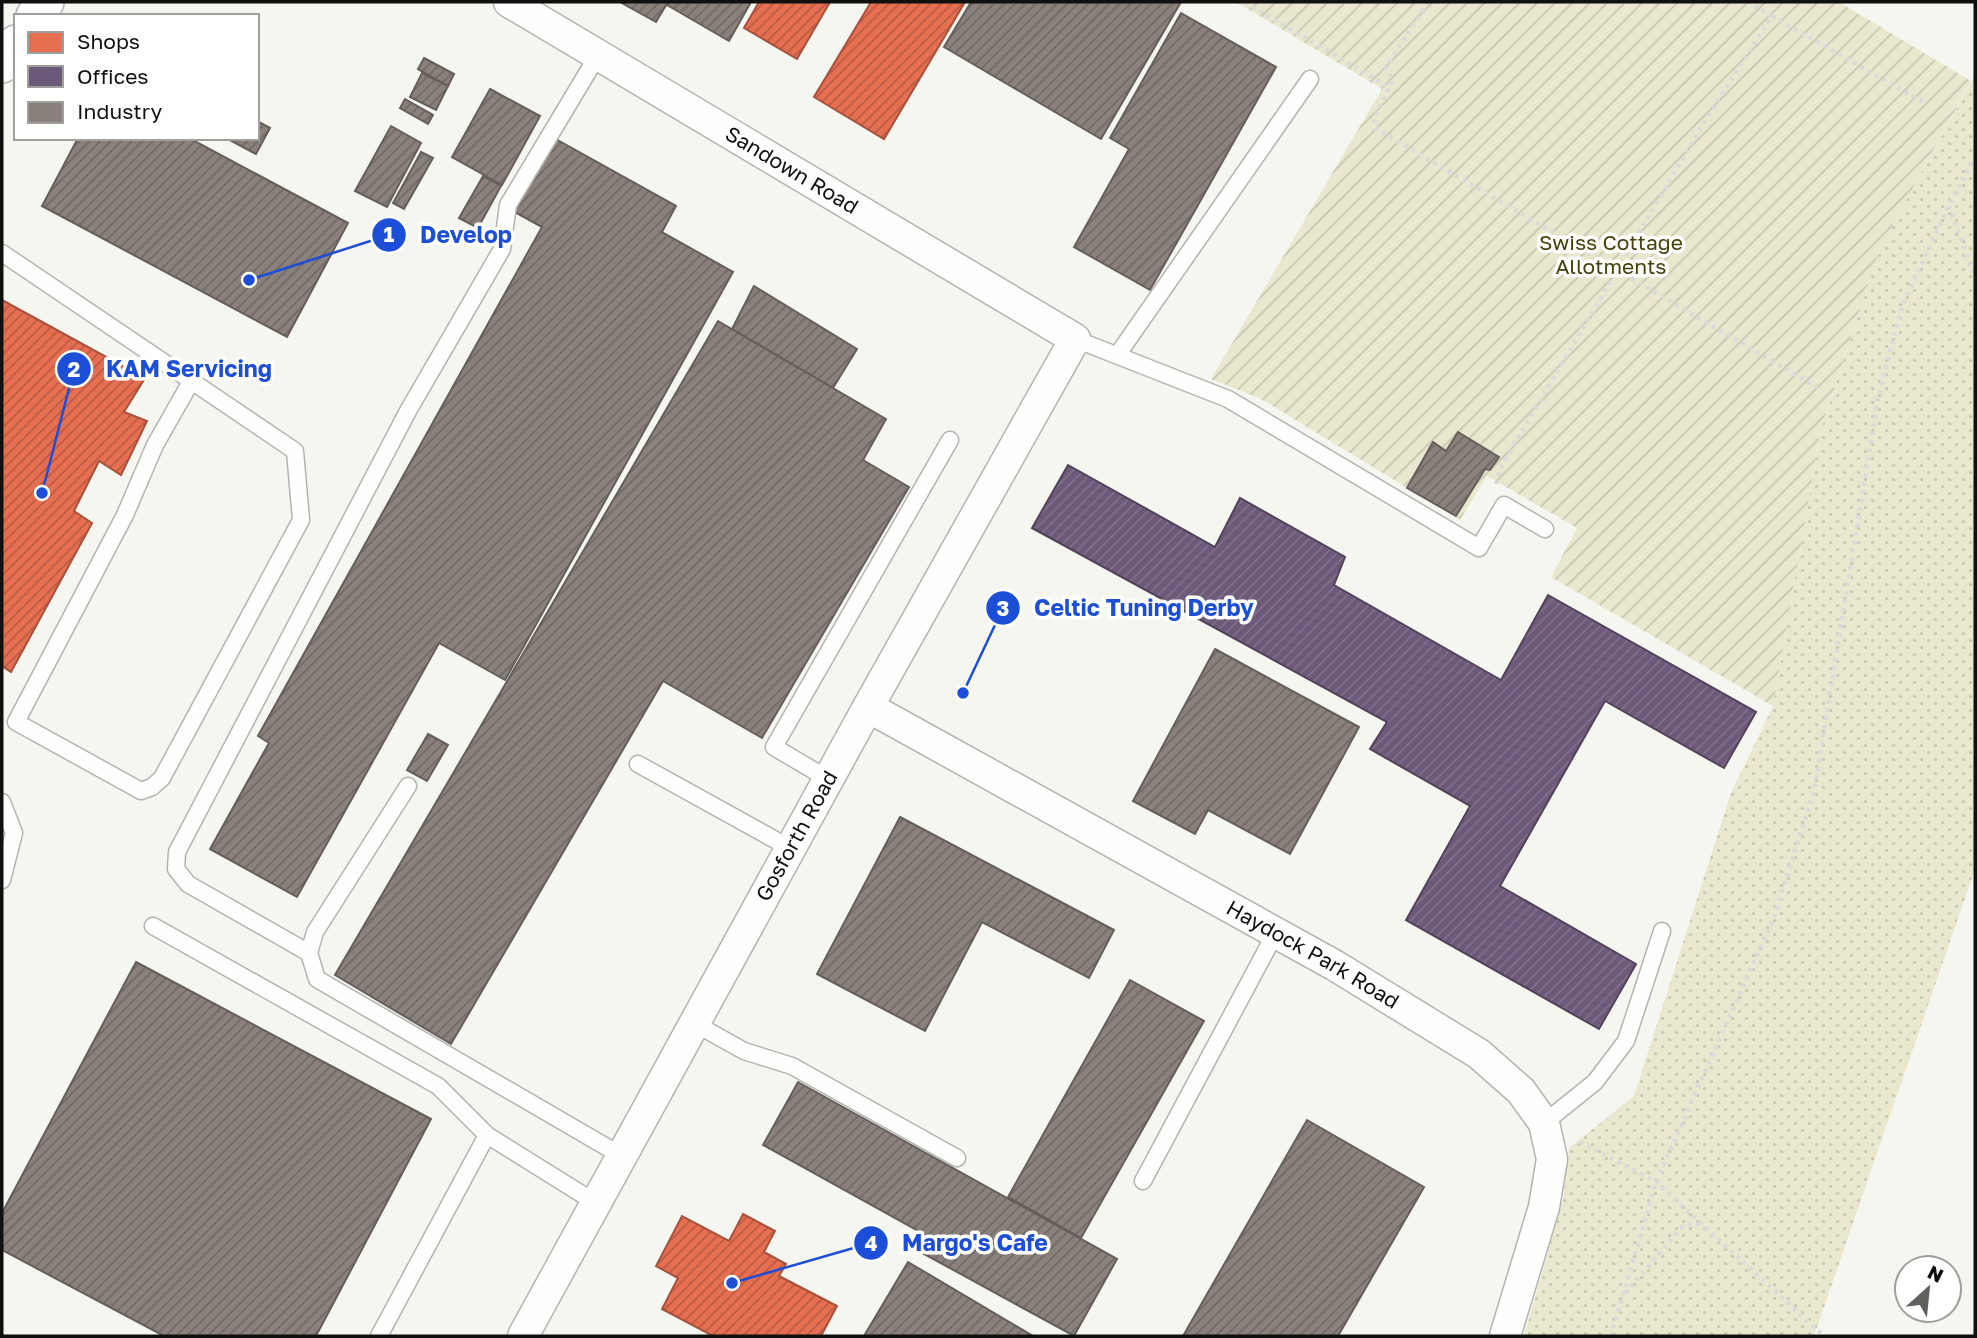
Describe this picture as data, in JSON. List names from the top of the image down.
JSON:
{
  "streets": {
    "street": ["Sandown Road", "Gosforth Road", "Haydock Park Road"]
  },
  "crossings": [
    ["Sandown Road", "Gosforth Road"],
    ["Gosforth Road", "Haydock Park Road"]
  ],
  "parks": ["Swiss Cottage Allotments"],
  "places": [
    "Develop",
    "KAM Servicing",
    "Celtic Tuning Derby",
    "Margo's Cafe"
  ],
  "legend": ["Shops", "Offices", "Industry"],
  "north": "top right"
}
